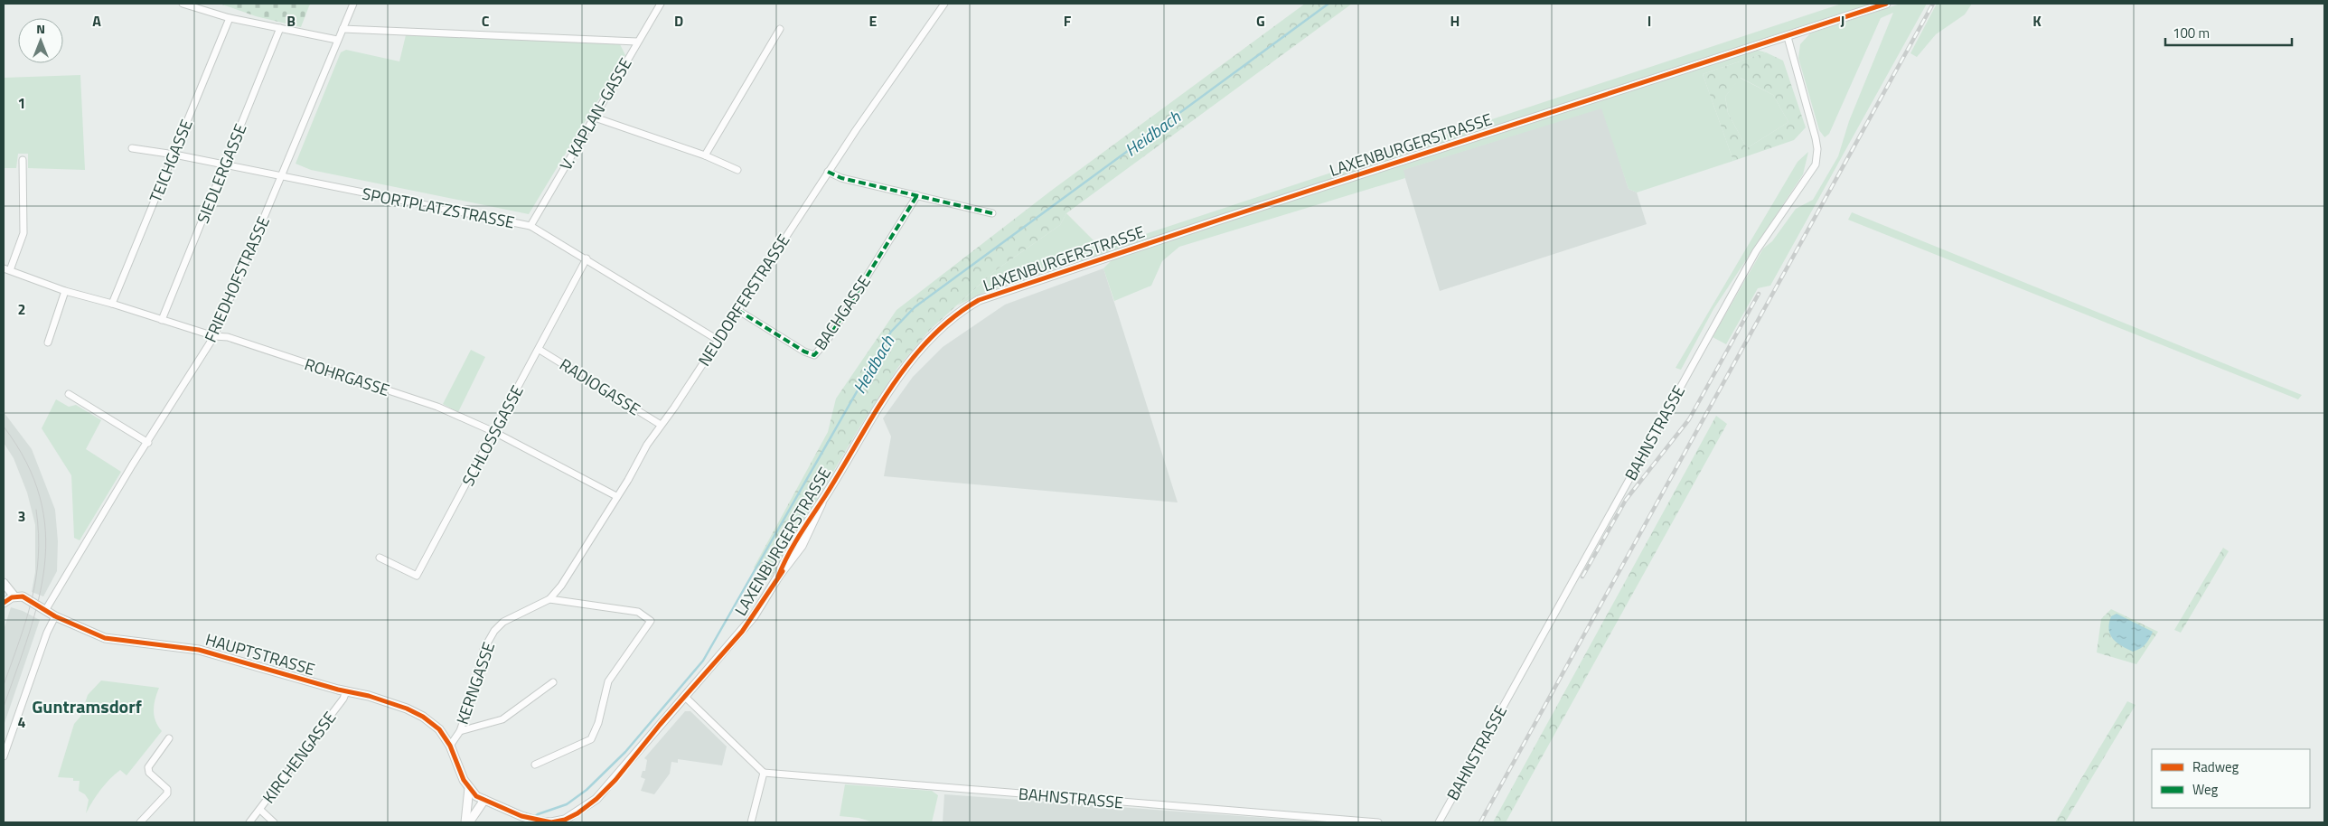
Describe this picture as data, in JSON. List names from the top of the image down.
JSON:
{
  "streets": {
    "street": [
      "V. KAPLAN-GASSE",
      "LAXENBURGERSTRASSE",
      "TEICHGASSE",
      "SIEDLERGASSE",
      "SPORTPLATZSTRASSE",
      "FRIEDHOFSTRASSE",
      "NEUDORFERSTRASSE",
      "BACHGASSE",
      "ROHRGASSE",
      "RADIOGASSE",
      "BAHNSTRASSE",
      "SCHLOSSGASSE",
      "HAUPTSTRASSE",
      "KERNGASSE",
      "KIRCHENGASSE"
    ]
  },
  "crossings": [
    ["V. KAPLAN-GASSE", "SPORTPLATZSTRASSE"],
    ["LAXENBURGERSTRASSE", "BAHNSTRASSE"],
    ["LAXENBURGERSTRASSE", "HAUPTSTRASSE"],
    ["LAXENBURGERSTRASSE", "KERNGASSE"],
    ["TEICHGASSE", "SPORTPLATZSTRASSE"],
    ["TEICHGASSE", "ROHRGASSE"],
    ["SIEDLERGASSE", "SPORTPLATZSTRASSE"],
    ["SIEDLERGASSE", "ROHRGASSE"],
    ["SPORTPLATZSTRASSE", "FRIEDHOFSTRASSE"],
    ["SPORTPLATZSTRASSE", "NEUDORFERSTRASSE"],
    ["SPORTPLATZSTRASSE", "SCHLOSSGASSE"],
    ["FRIEDHOFSTRASSE", "ROHRGASSE"],
    ["FRIEDHOFSTRASSE", "HAUPTSTRASSE"],
    ["NEUDORFERSTRASSE", "BACHGASSE"],
    ["NEUDORFERSTRASSE", "ROHRGASSE"],
    ["NEUDORFERSTRASSE", "RADIOGASSE"],
    ["NEUDORFERSTRASSE", "KERNGASSE"],
    ["ROHRGASSE", "SCHLOSSGASSE"],
    ["RADIOGASSE", "SCHLOSSGASSE"],
    ["HAUPTSTRASSE", "KERNGASSE"],
    ["HAUPTSTRASSE", "KIRCHENGASSE"]
  ],
  "districts": ["Guntramsdorf"],
  "water": ["Heidbach"],
  "legend": ["Radweg", "Weg"],
  "scale_bar": "100 m",
  "north": "top",
  "grid": {
    "columns": [
      "A",
      "B",
      "C",
      "D",
      "E",
      "F",
      "G",
      "H",
      "I",
      "J",
      "K"
    ],
    "rows": [
      "1",
      "2",
      "3",
      "4"
    ]
  }
}
